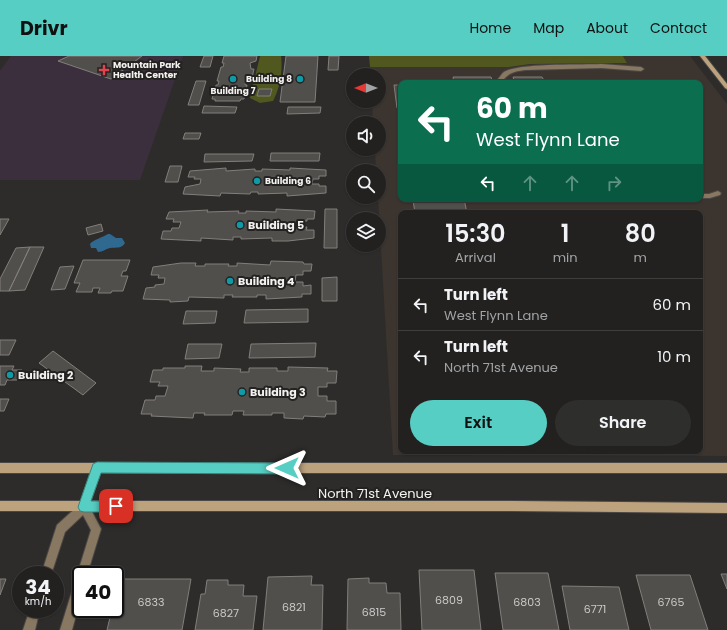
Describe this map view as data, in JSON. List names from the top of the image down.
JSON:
{
  "streets": {
    "street": ["North 71st Avenue"]
  },
  "places": {
    "health": ["Mountain Park Health Center"],
    "other": [
      "Building 7",
      "Building 8",
      "Building 6",
      "Building 5",
      "Building 4",
      "Building 2",
      "Building 3"
    ]
  },
  "house_numbers": [
    "6809",
    "6833",
    "6803",
    "6765",
    "6821",
    "6771",
    "6815",
    "6827"
  ],
  "north": "left",
  "page": {
    "header": "Drivr",
    "nav": [
      "Home",
      "Map",
      "About",
      "Contact"
    ],
    "turn": ["60 m", "West Flynn Lane"],
    "eta": [
      "15:30",
      "Arrival",
      "1",
      "min",
      "80",
      "m"
    ],
    "list": [
      {
        "name": "Turn left",
        "note": "West Flynn Lane",
        "value": "60 m"
      },
      {
        "name": "Turn left",
        "note": "North 71st Avenue",
        "value": "10 m"
      }
    ],
    "buttons": ["Exit", "Share"],
    "speed": "34 km/h",
    "limit": "40"
  }
}
